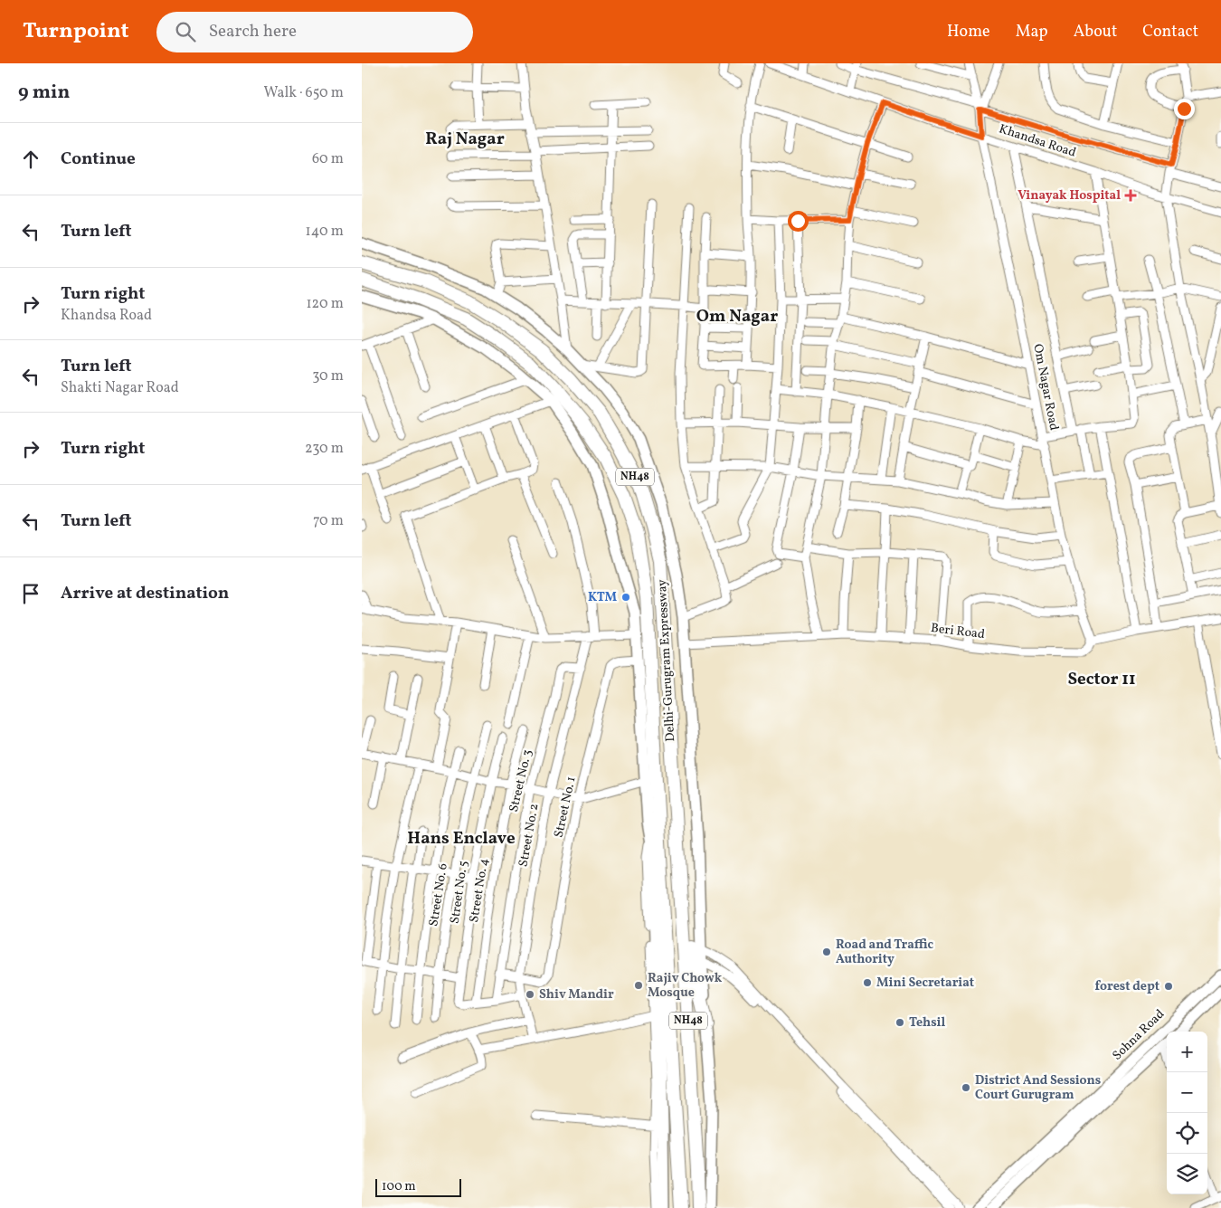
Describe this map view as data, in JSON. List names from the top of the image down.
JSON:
{
  "streets": {
    "highway": ["NH48", "Delhi-Gurugram Expressway"],
    "main road": ["Sohna Road"],
    "street": [
      "Khandsa Road",
      "Om Nagar Road",
      "Beri Road",
      "Street No. 3",
      "Street No. 1",
      "Street No. 2",
      "Street No. 4",
      "Street No. 5",
      "Street No. 6"
    ]
  },
  "crossings": [
    ["Khandsa Road", "Om Nagar Road"],
    ["Om Nagar Road", "Beri Road"],
    ["Street No. 3", "Street No. 2"],
    ["Street No. 1", "Street No. 2"],
    ["Street No. 4", "Street No. 5"]
  ],
  "districts": [
    "Raj Nagar",
    "Om Nagar",
    "Sector 11",
    "Hans Enclave"
  ],
  "places": {
    "health": ["Vinayak Hospital"],
    "other": [
      "KTM",
      "Road and Traffic Authority",
      "Mini Secretariat",
      "Rajiv Chowk Mosque",
      "forest dept",
      "Shiv Mandir",
      "Tehsil",
      "District And Sessions Court Gurugram"
    ]
  },
  "scale_bar": "100 m",
  "page": {
    "header": "Turnpoint",
    "search": "Search here",
    "nav": [
      "Home",
      "Map",
      "About",
      "Contact"
    ],
    "heading": ["9 min", "Walk · 650 m"],
    "list": [
      ["Continue", "60 m"],
      ["Turn left", "140 m"],
      ["Turn right", "Khandsa Road", "120 m"],
      ["Turn left", "Shakti Nagar Road", "30 m"],
      ["Turn right", "230 m"],
      ["Turn left", "70 m"],
      "Arrive at destination"
    ],
    "map_buttons": ["+", "−"],
    "scale": "100 m"
  }
}
